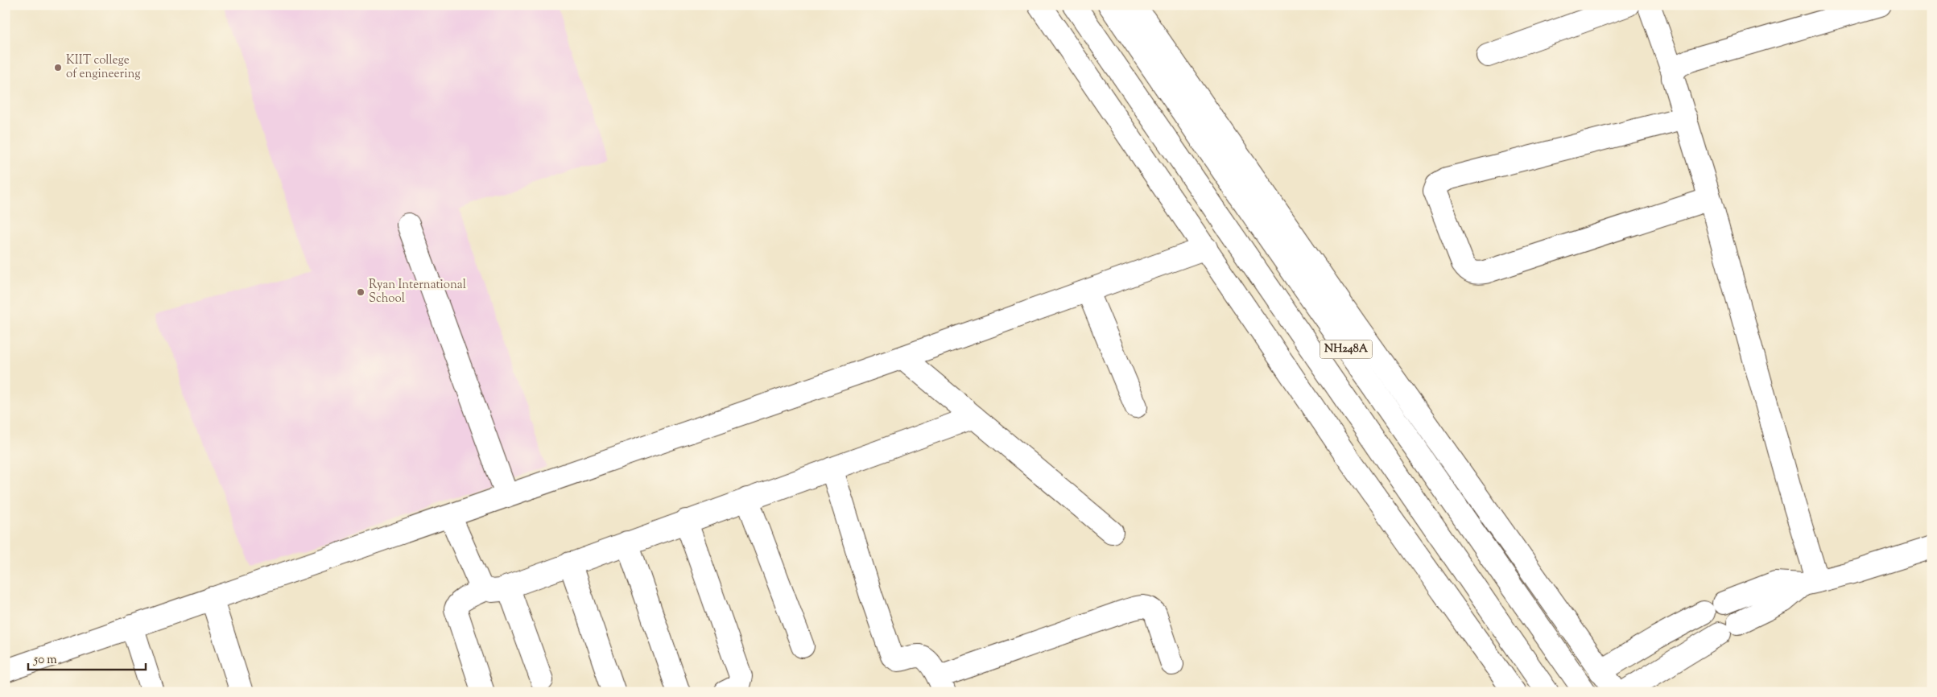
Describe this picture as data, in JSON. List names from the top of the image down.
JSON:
{
  "streets": {
    "main road": ["NH248A"]
  },
  "places": ["KIIT college of engineering", "Ryan International School"],
  "scale_bar": "50 m"
}
